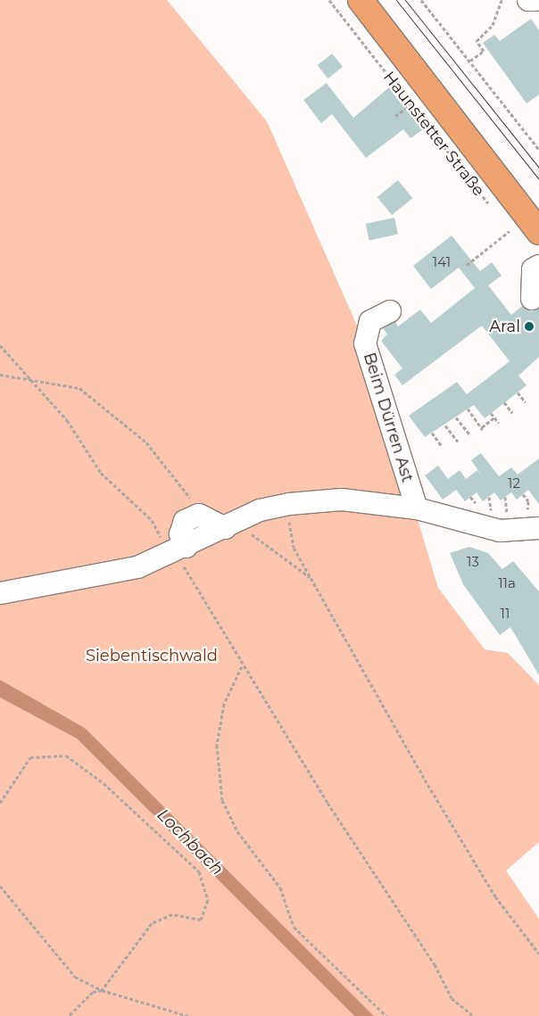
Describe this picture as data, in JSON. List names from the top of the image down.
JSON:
{
  "streets": {
    "main road": ["Haunstetter Straße"],
    "street": ["Beim Dürren Ast"]
  },
  "water": ["Lochbach"],
  "parks": ["Siebentischwald"],
  "places": ["Aral"],
  "house_numbers": [
    "141",
    "12",
    "13",
    "11a",
    "11"
  ]
}
